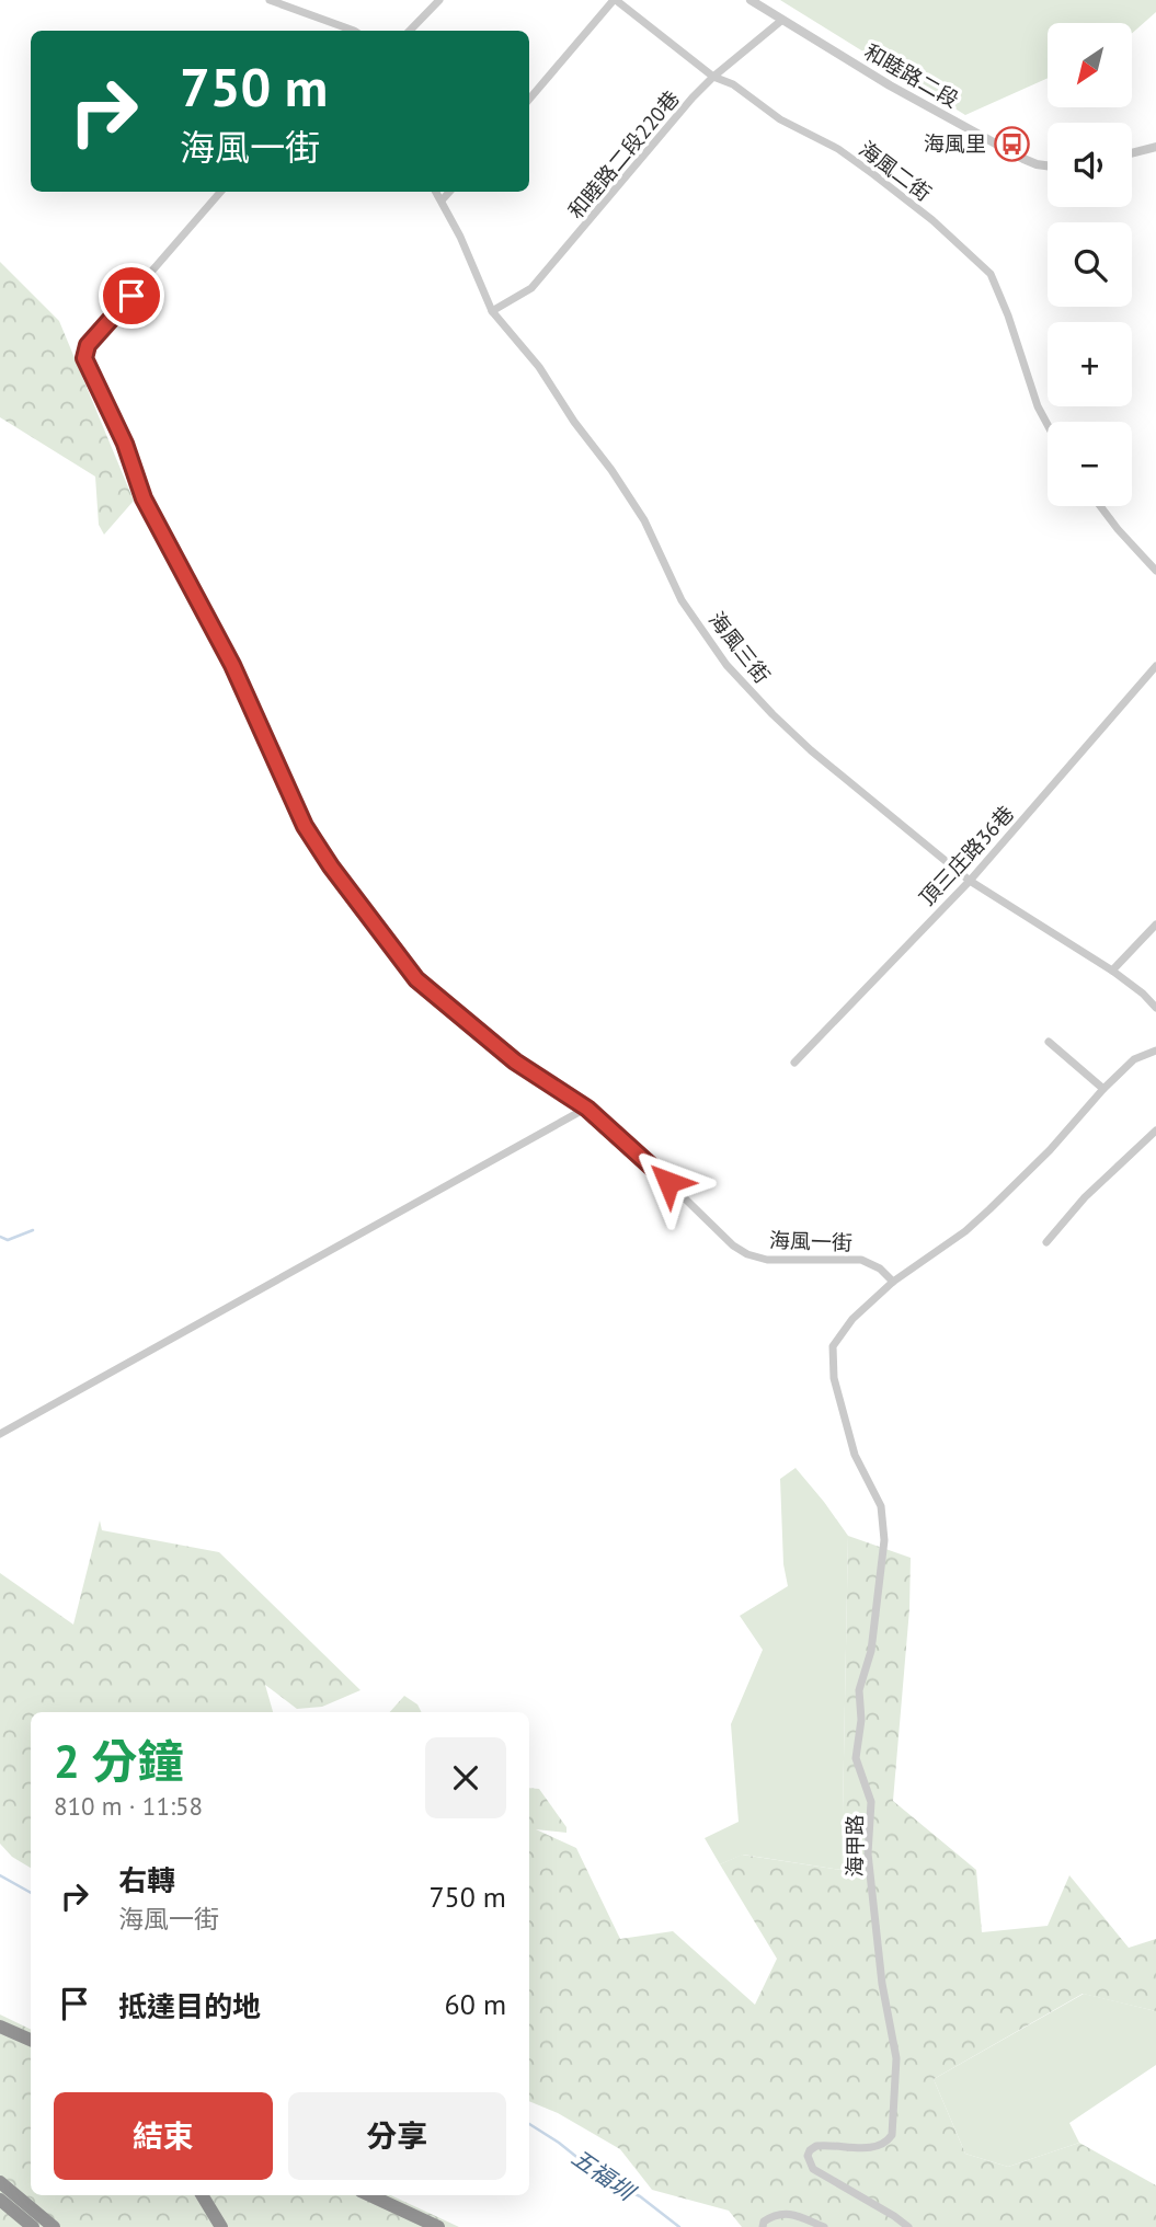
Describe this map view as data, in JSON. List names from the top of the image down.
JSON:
{
  "streets": {
    "street": [
      "和睦路二段",
      "和睦路二段220巷",
      "海風二街",
      "海風三街",
      "頂三庄路36巷",
      "海風一街",
      "海甲路"
    ]
  },
  "crossings": [
    ["和睦路二段", "和睦路二段220巷"],
    ["和睦路二段220巷", "海風二街"],
    ["和睦路二段220巷", "海風三街"],
    ["海風三街", "頂三庄路36巷"],
    ["海風一街", "海甲路"]
  ],
  "water": ["五福圳"],
  "places": {
    "bus stop": ["海風里"]
  },
  "north": "bottom left",
  "page": {
    "map_buttons": ["+", "−"],
    "turn": ["750 m", "海風一街"],
    "heading": ["2 分鐘", "810 m · 11:58"],
    "list": [
      {
        "name": "右轉",
        "note": "海風一街",
        "value": "750 m"
      },
      {
        "name": "抵達目的地",
        "value": "60 m"
      }
    ],
    "buttons": ["結束", "分享"]
  }
}
